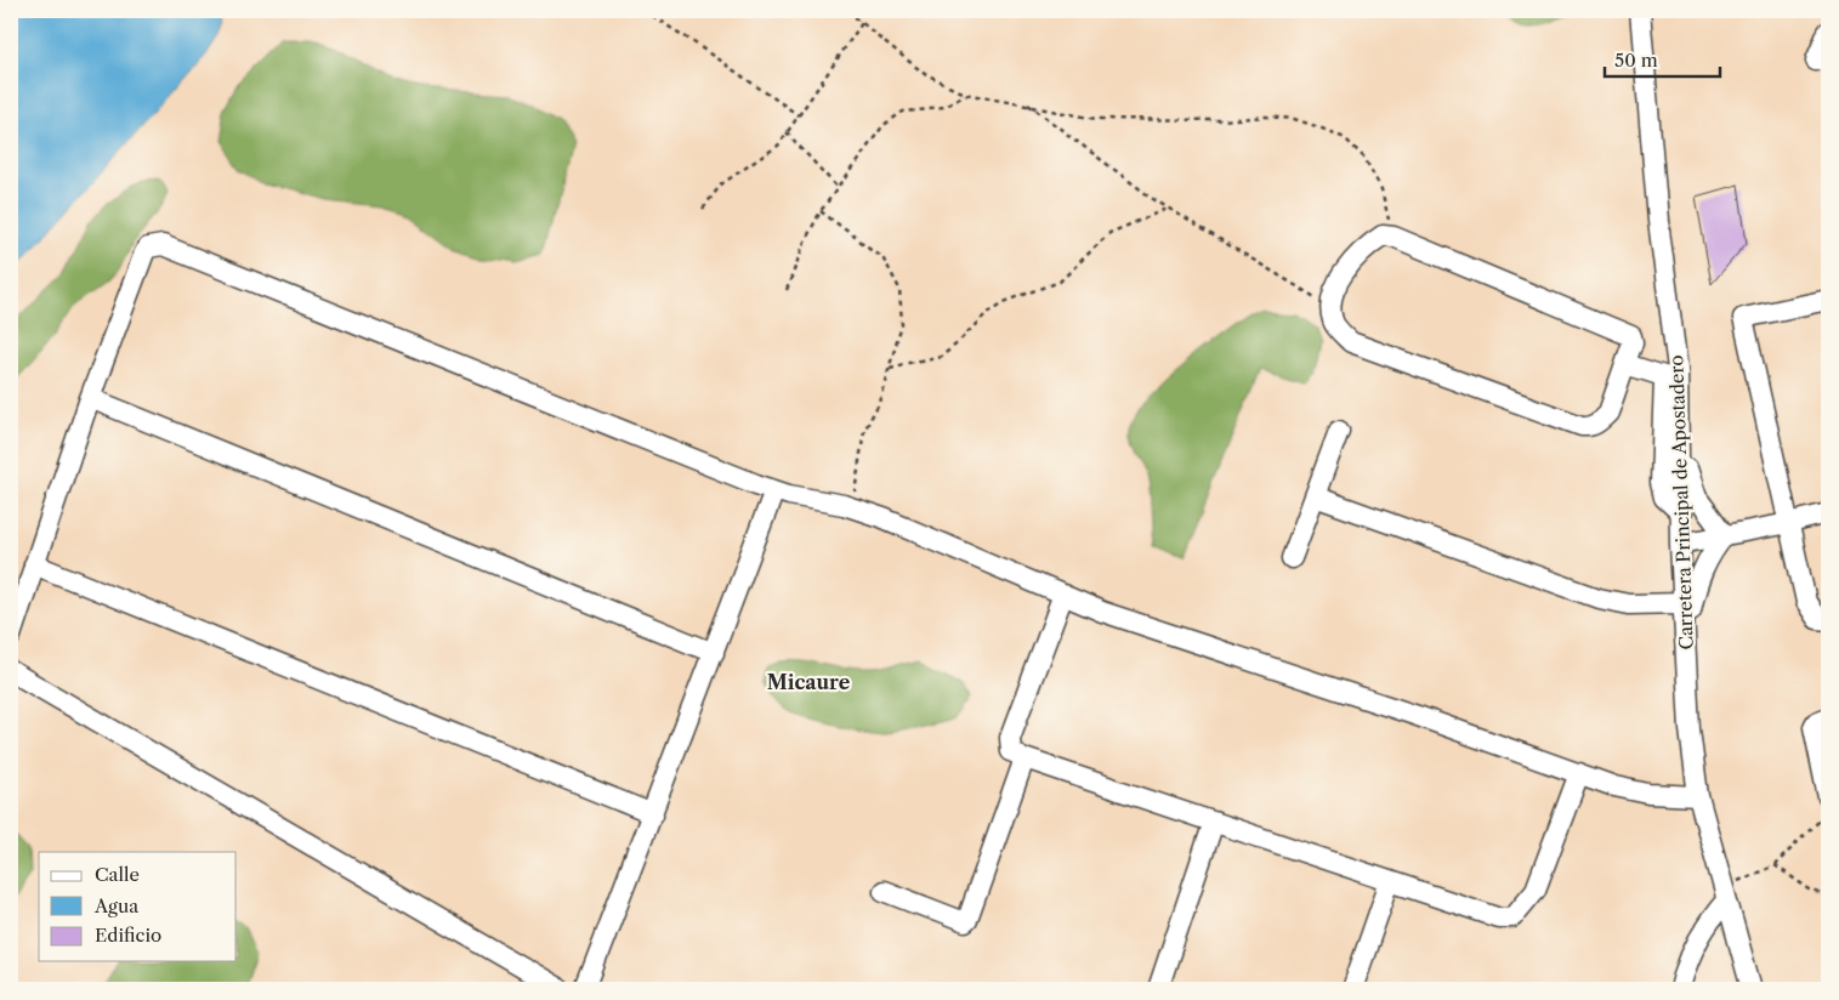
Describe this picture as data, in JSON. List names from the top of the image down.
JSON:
{
  "streets": {
    "street": ["Carretera Principal de Apostadero"]
  },
  "districts": ["Micaure"],
  "legend": ["Calle", "Agua", "Edificio"],
  "scale_bar": "50 m"
}
